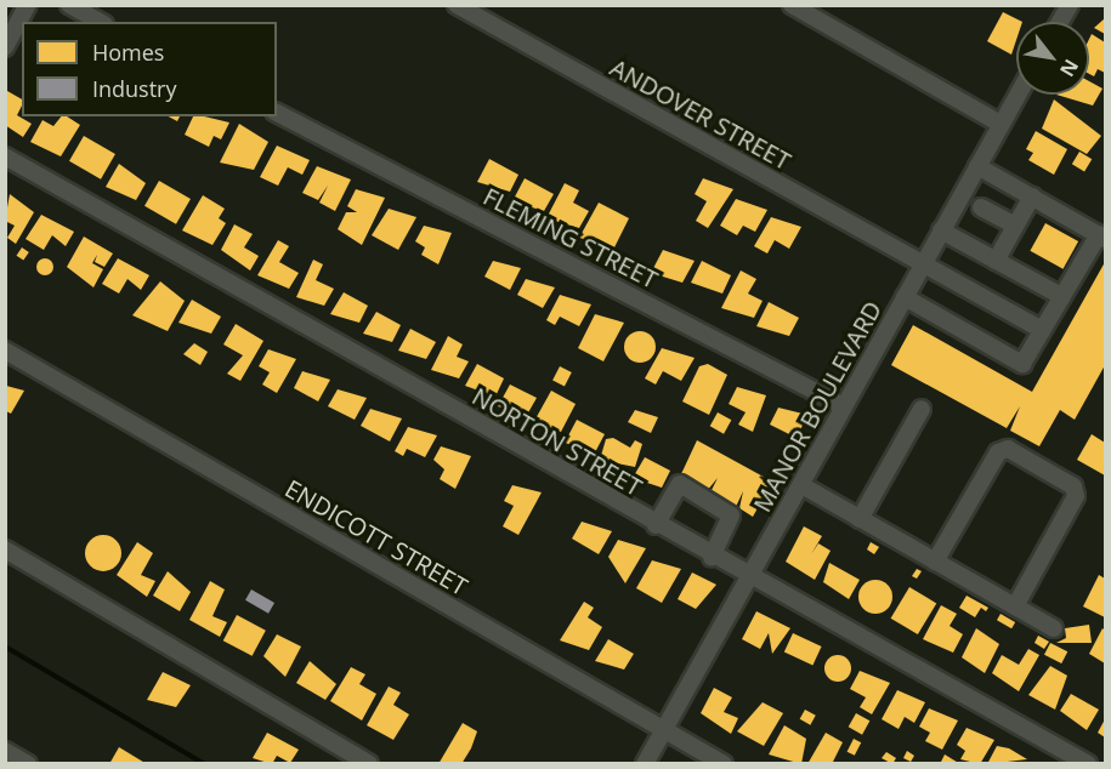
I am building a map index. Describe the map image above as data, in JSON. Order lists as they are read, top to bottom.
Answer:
{
  "streets": {
    "street": [
      "ANDOVER STREET",
      "FLEMING STREET",
      "MANOR BOULEVARD",
      "NORTON STREET",
      "ENDICOTT STREET"
    ]
  },
  "crossings": [
    ["ANDOVER STREET", "MANOR BOULEVARD"],
    ["FLEMING STREET", "MANOR BOULEVARD"],
    ["MANOR BOULEVARD", "NORTON STREET"],
    ["MANOR BOULEVARD", "ENDICOTT STREET"]
  ],
  "legend": ["Homes", "Industry"],
  "north": "bottom right"
}
